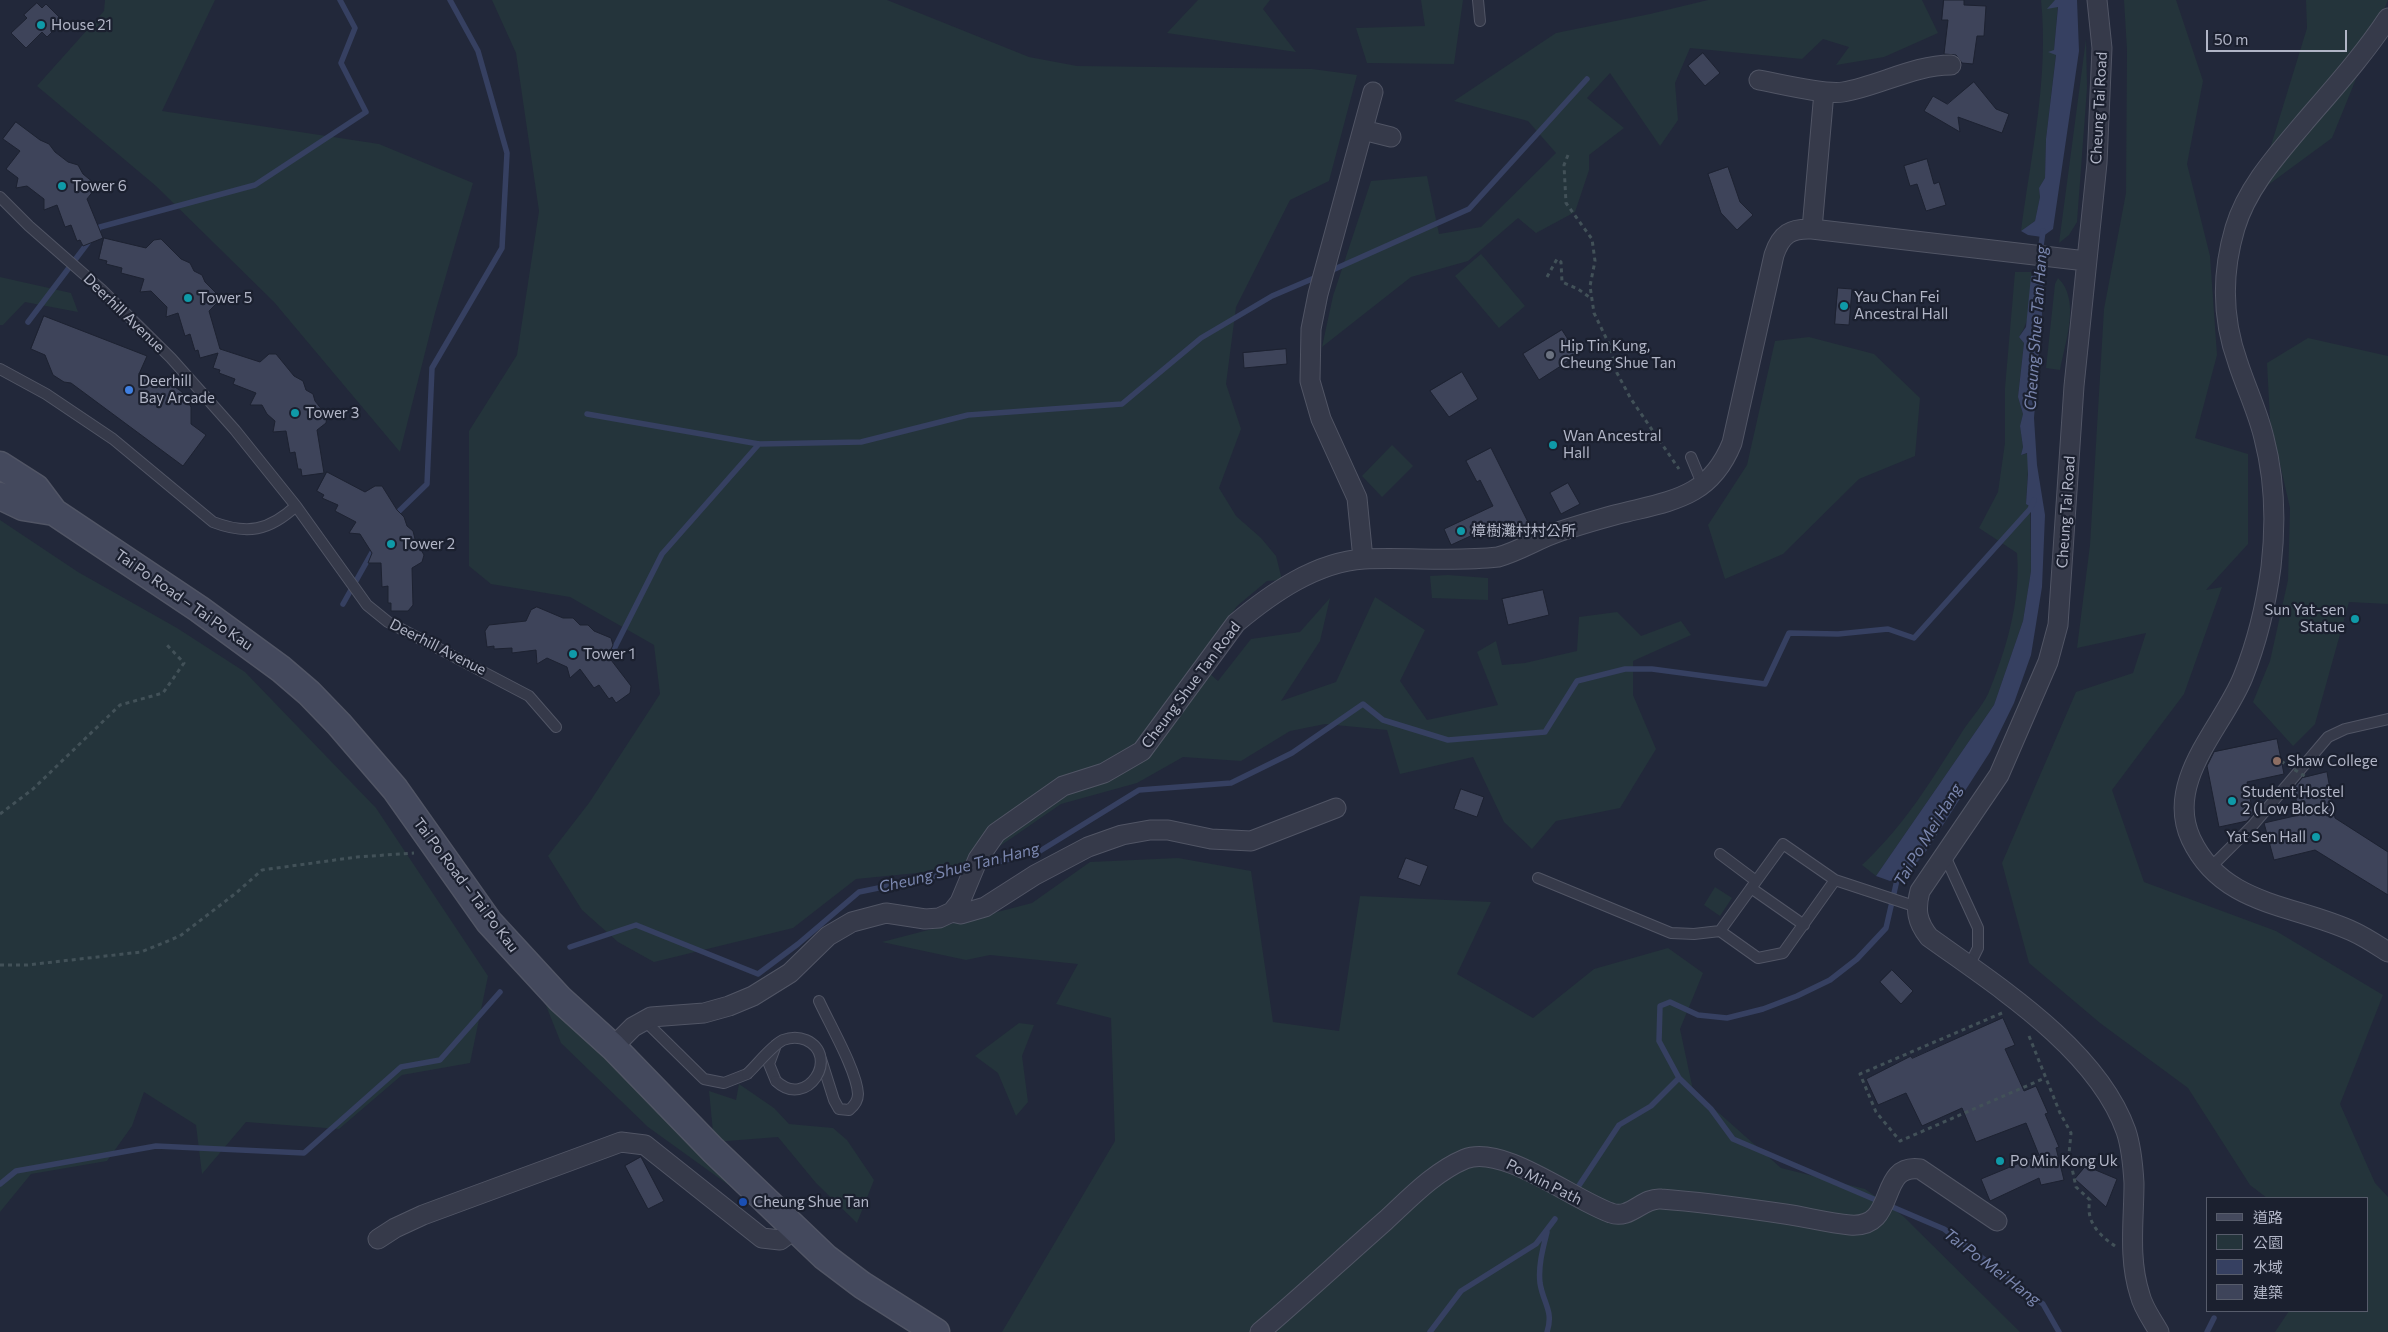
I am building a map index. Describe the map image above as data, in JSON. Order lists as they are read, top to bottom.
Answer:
{
  "streets": {
    "main road": ["Tai Po Road – Tai Po Kau"],
    "street": ["Cheung Tai Road", "Cheung Shue Tan Road", "Po Min Path"],
    "lane": ["Deerhill Avenue"]
  },
  "crossings": [
    ["Cheung Tai Road", "Cheung Shue Tan Road"]
  ],
  "water": ["Cheung Shue Tan Hang", "Tai Po Mei Hang"],
  "places": [
    "House 21",
    "Tower 6",
    "Tower 5",
    "Yau Chan Fei Ancestral Hall",
    "Hip Tin Kung, Cheung Shue Tan",
    "Deerhill Bay Arcade",
    "Tower 3",
    "Wan Ancestral Hall",
    "樟樹灘村村公所",
    "Tower 2",
    "Sun Yat-sen Statue",
    "Tower 1",
    "Shaw College",
    "Student Hostel 2 (Low Block)",
    "Yat Sen Hall",
    "Po Min Kong Uk",
    "Cheung Shue Tan"
  ],
  "legend": [
    "道路",
    "公園",
    "水域",
    "建築"
  ],
  "scale_bar": "50 m"
}
